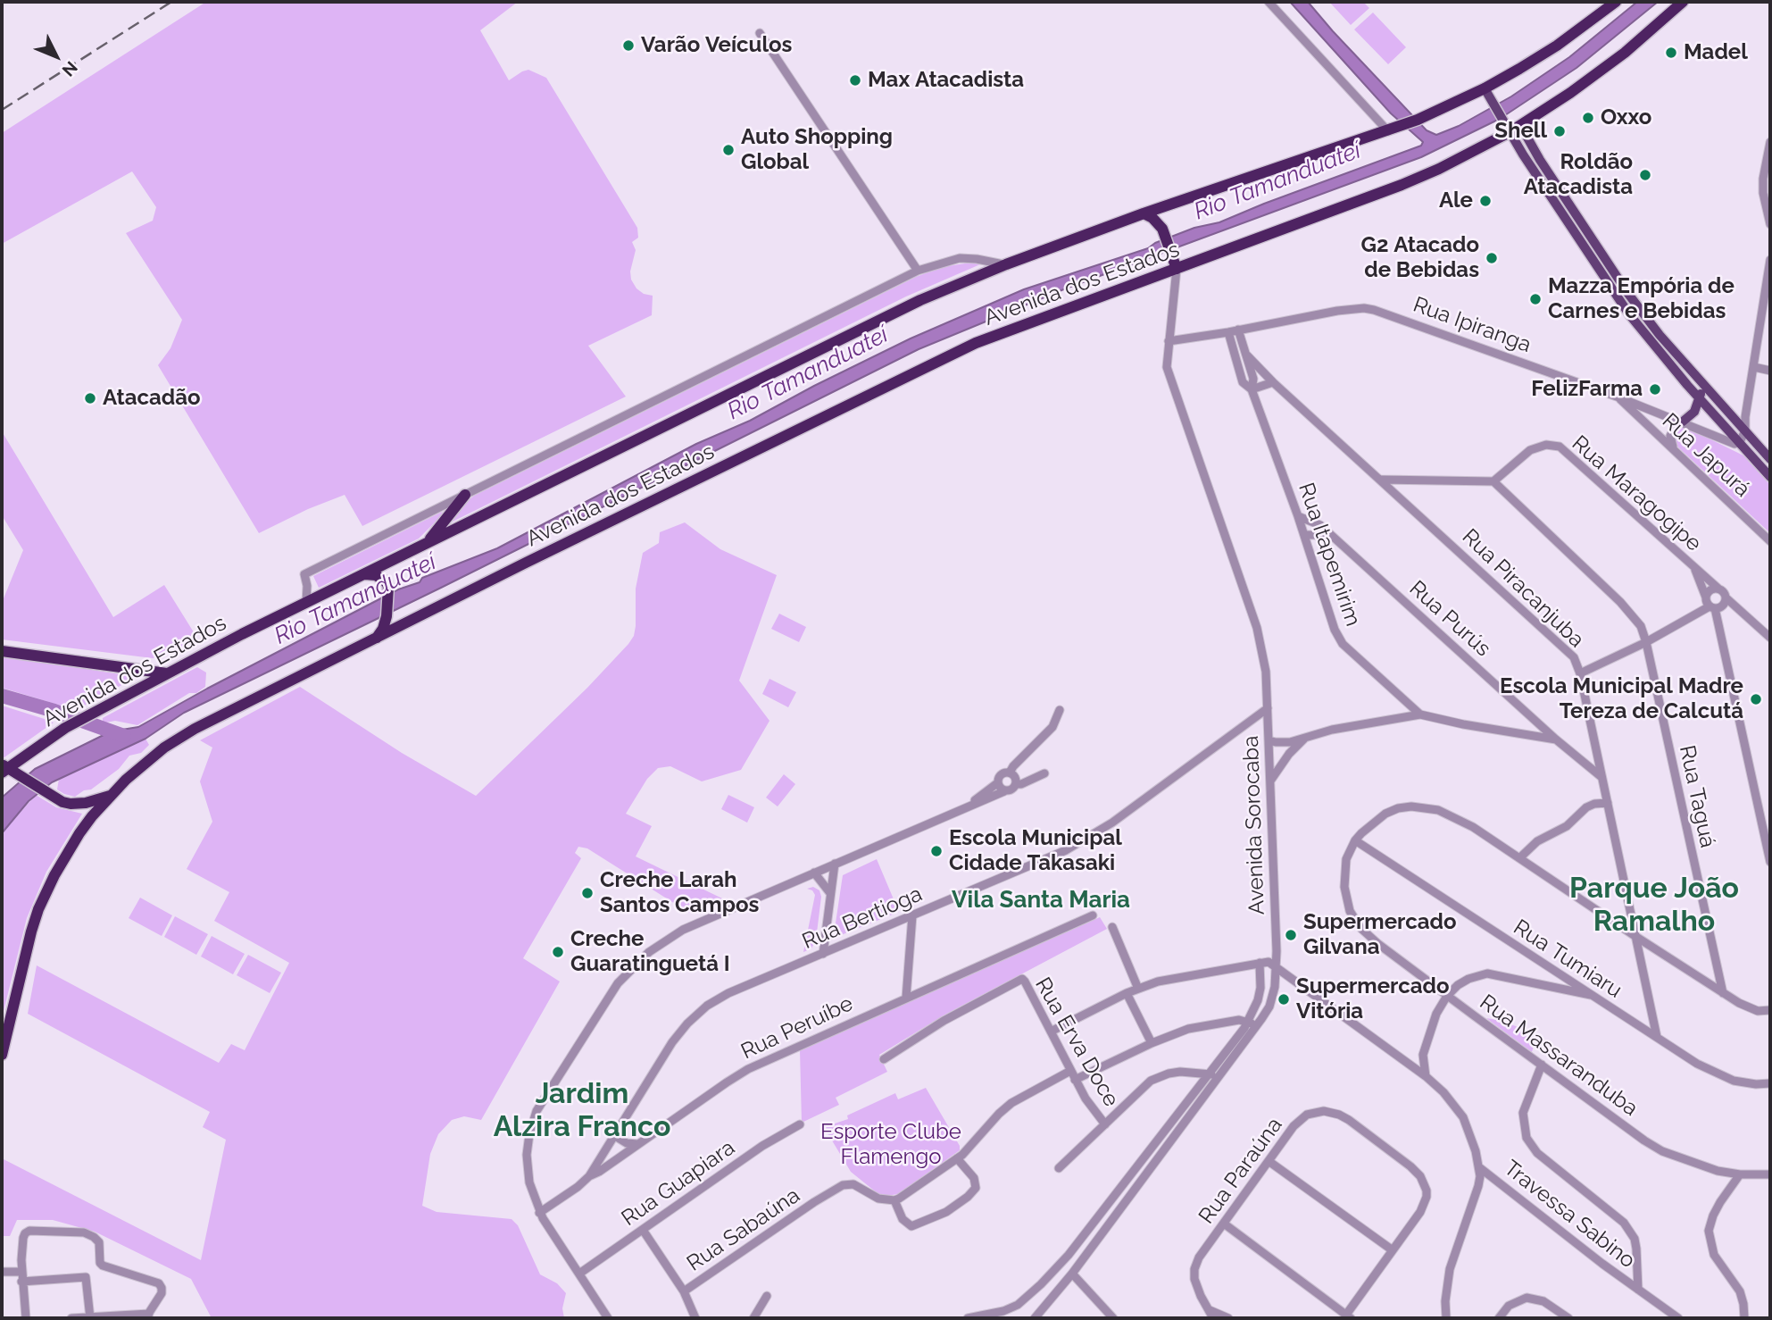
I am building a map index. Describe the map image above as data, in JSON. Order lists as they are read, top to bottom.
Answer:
{
  "streets": {
    "highway": ["Avenida dos Estados"],
    "street": [
      "Rua Ipiranga",
      "Rua Japurá",
      "Rua Maragogipe",
      "Rua Itapemirim",
      "Rua Piracanjuba",
      "Rua Purús",
      "Rua Taguá",
      "Avenida Sorocaba",
      "Rua Bertioga",
      "Rua Tumiaru",
      "Rua Peruíbe",
      "Rua Erva Doce",
      "Rua Massaranduba",
      "Rua Paraúna",
      "Rua Guapiara",
      "Travessa Sabino",
      "Rua Sabaúna"
    ]
  },
  "crossings": [
    ["Avenida dos Estados", "Avenida Sorocaba"],
    ["Rua Ipiranga", "Rua Japurá"],
    ["Rua Ipiranga", "Rua Itapemirim"],
    ["Rua Ipiranga", "Avenida Sorocaba"],
    ["Rua Maragogipe", "Rua Taguá"],
    ["Rua Itapemirim", "Rua Piracanjuba"],
    ["Rua Itapemirim", "Rua Purús"],
    ["Rua Piracanjuba", "Rua Purús"],
    ["Rua Piracanjuba", "Rua Tumiaru"],
    ["Rua Piracanjuba", "Rua Massaranduba"],
    ["Rua Taguá", "Rua Massaranduba"],
    ["Avenida Sorocaba", "Rua Bertioga"],
    ["Rua Bertioga", "Rua Peruíbe"],
    ["Rua Tumiaru", "Rua Massaranduba"]
  ],
  "districts": ["Parque João Ramalho", "Vila Santa Maria", "Jardim Alzira Franco"],
  "water": ["Rio Tamanduateí"],
  "parks": ["Esporte Clube Flamengo"],
  "places": [
    "Varão Veículos",
    "Madel",
    "Max Atacadista",
    "Oxxo",
    "Shell",
    "Auto Shopping Global",
    "Roldão Atacadista",
    "Ale",
    "G2 Atacado de Bebidas",
    "Mazza Empória de Carnes e Bebidas",
    "FelizFarma",
    "Atacadão",
    "Escola Municipal Madre Tereza de Calcutá",
    "Escola Municipal Cidade Takasaki",
    "Creche Larah Santos Campos",
    "Supermercado Gilvana",
    "Creche Guaratinguetá I",
    "Supermercado Vitória"
  ],
  "north": "bottom right"
}
